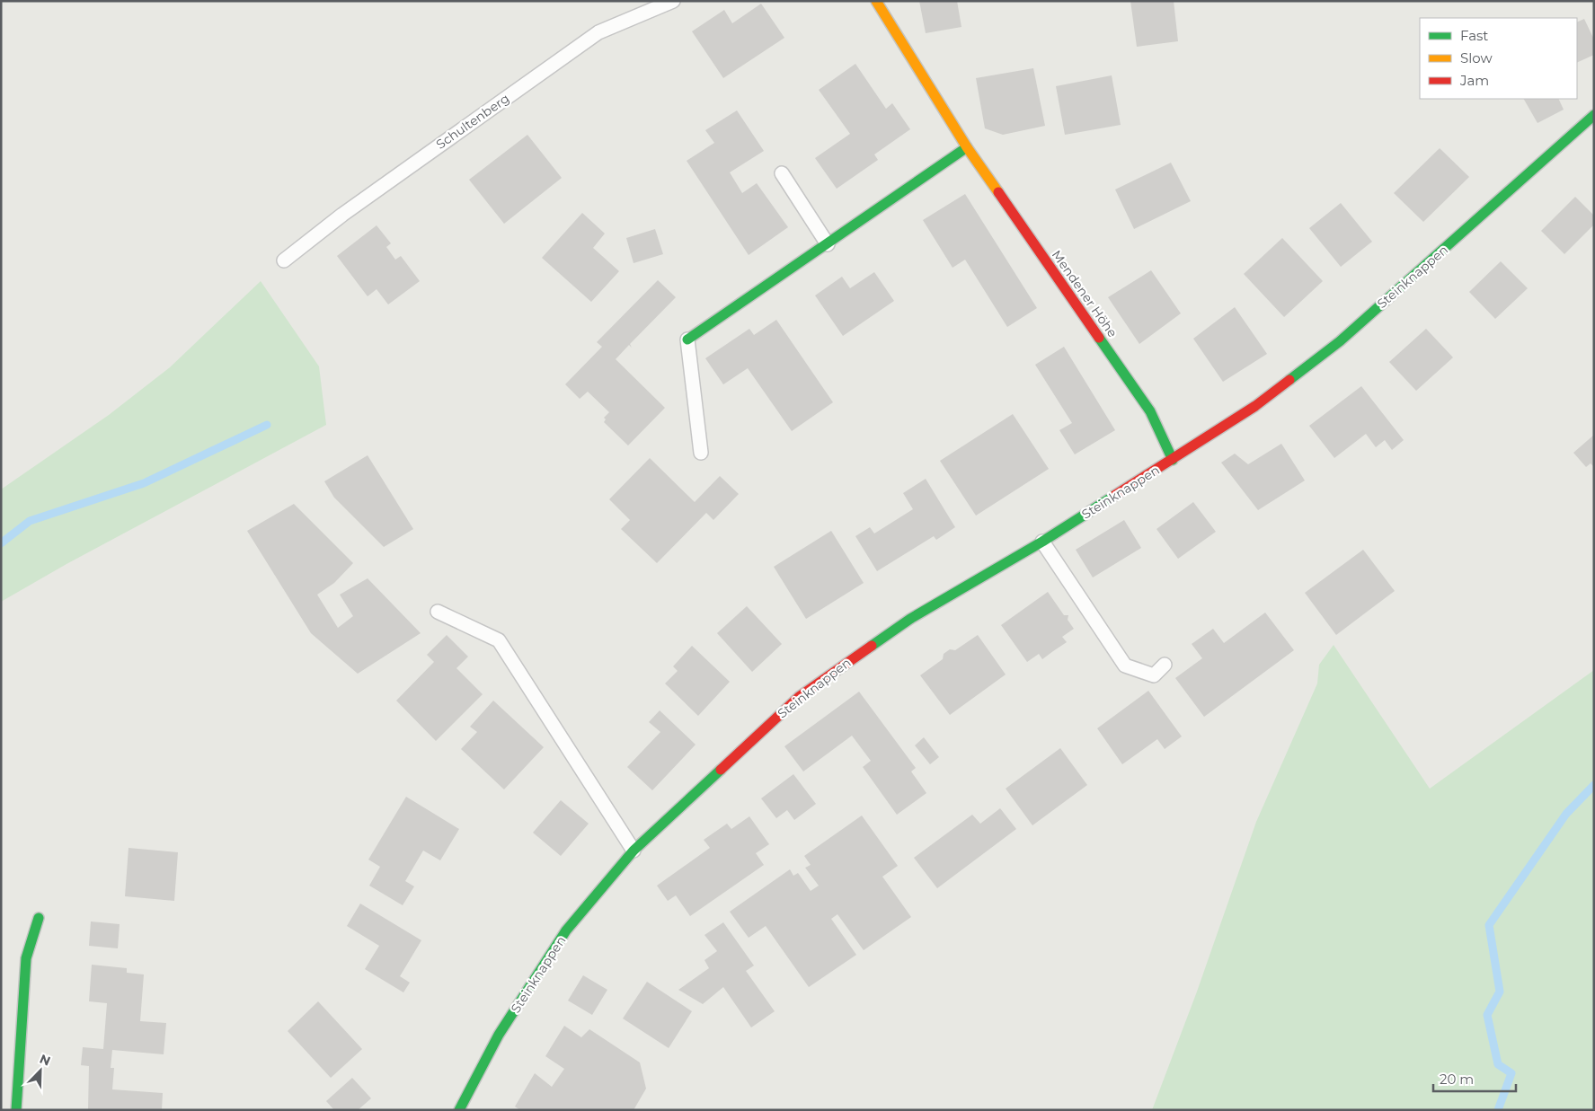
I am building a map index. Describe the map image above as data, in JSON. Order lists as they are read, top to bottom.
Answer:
{
  "streets": {
    "street": ["Steinknappen", "Mendener Höhe"],
    "lane": ["Schultenberg"]
  },
  "crossings": [
    ["Steinknappen", "Mendener Höhe"]
  ],
  "legend": ["Fast", "Slow", "Jam"],
  "scale_bar": "20 m",
  "north": "top right"
}
